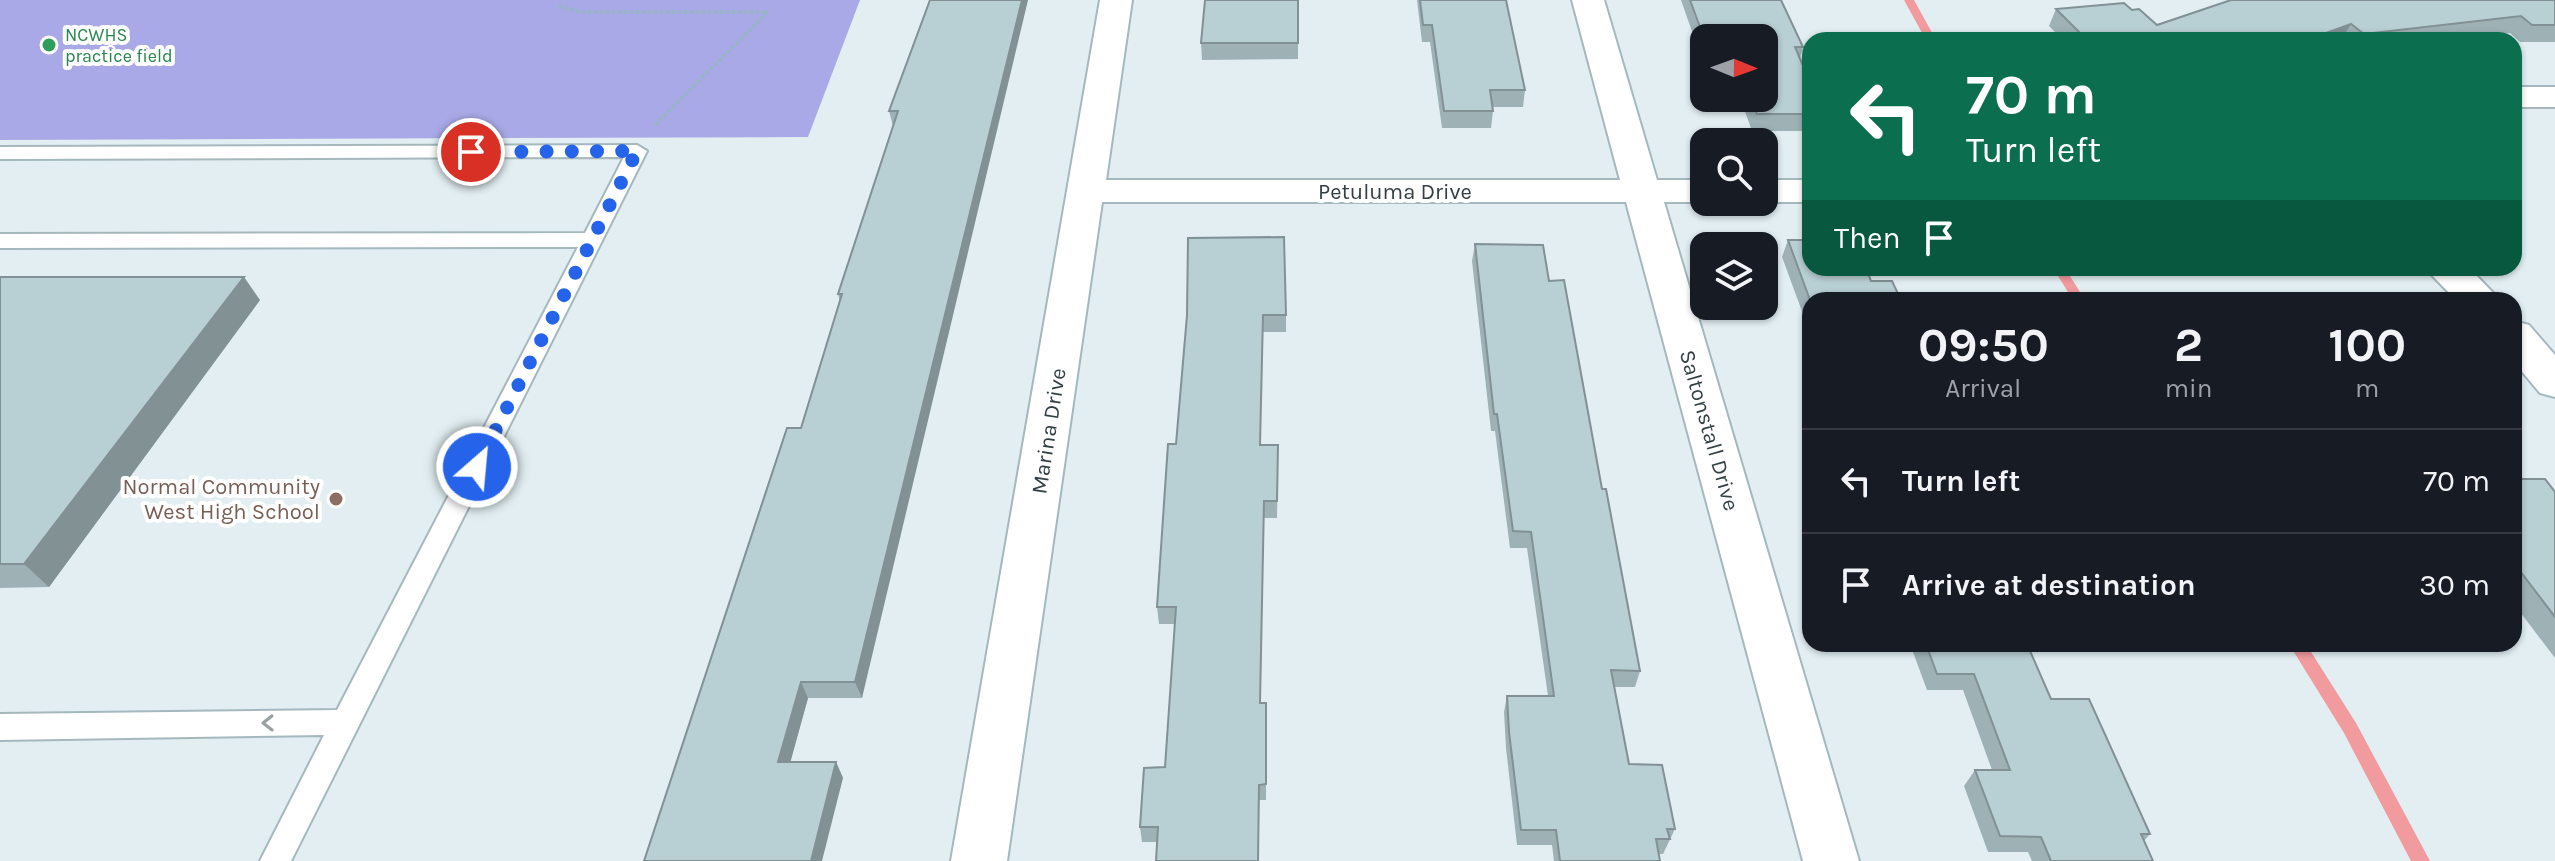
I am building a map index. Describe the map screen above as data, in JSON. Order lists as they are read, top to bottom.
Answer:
{
  "streets": {
    "street": ["Petuluma Drive", "Saltonstall Drive", "Marina Drive"]
  },
  "crossings": [
    ["Petuluma Drive", "Saltonstall Drive"],
    ["Petuluma Drive", "Marina Drive"]
  ],
  "places": ["NCWHS practice field", "Normal Community West High School"],
  "north": "right",
  "page": {
    "turn": ["70 m", "Turn left"],
    "then": "Then",
    "eta": [
      "09:50",
      "Arrival",
      "2",
      "min",
      "100",
      "m"
    ],
    "list": [
      {
        "name": "Turn left",
        "value": "70 m"
      },
      {
        "name": "Arrive at destination",
        "value": "30 m"
      }
    ]
  }
}
